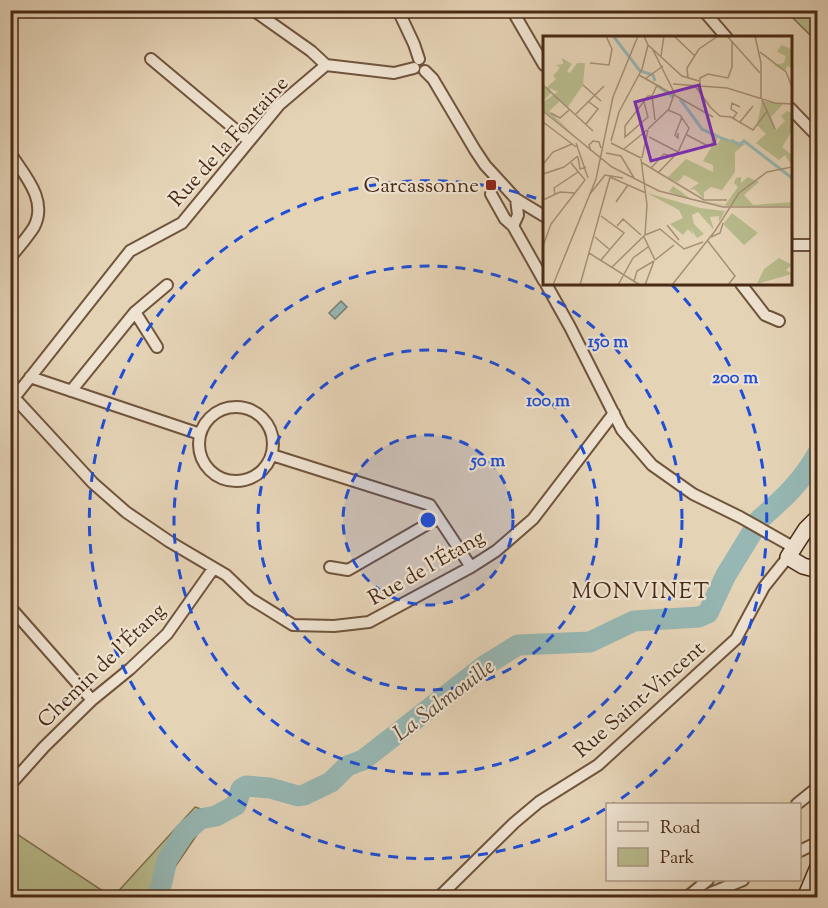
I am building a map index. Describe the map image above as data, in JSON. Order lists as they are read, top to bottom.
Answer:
{
  "streets": {
    "street": [
      "Rue de la Fontaine",
      "Rue de l'Étang",
      "Chemin de l'Étang",
      "Rue Saint-Vincent"
    ]
  },
  "crossings": [
    ["Rue de la Fontaine", "Rue de l'Étang"],
    ["Rue de l'Étang", "Chemin de l'Étang"]
  ],
  "districts": ["MONVINET"],
  "water": ["La Salmouille"],
  "places": {
    "transit": ["Carcassonne"]
  },
  "legend": ["Road", "Park"],
  "rings": [
    "150 m",
    "200 m",
    "100 m",
    "50 m"
  ]
}
